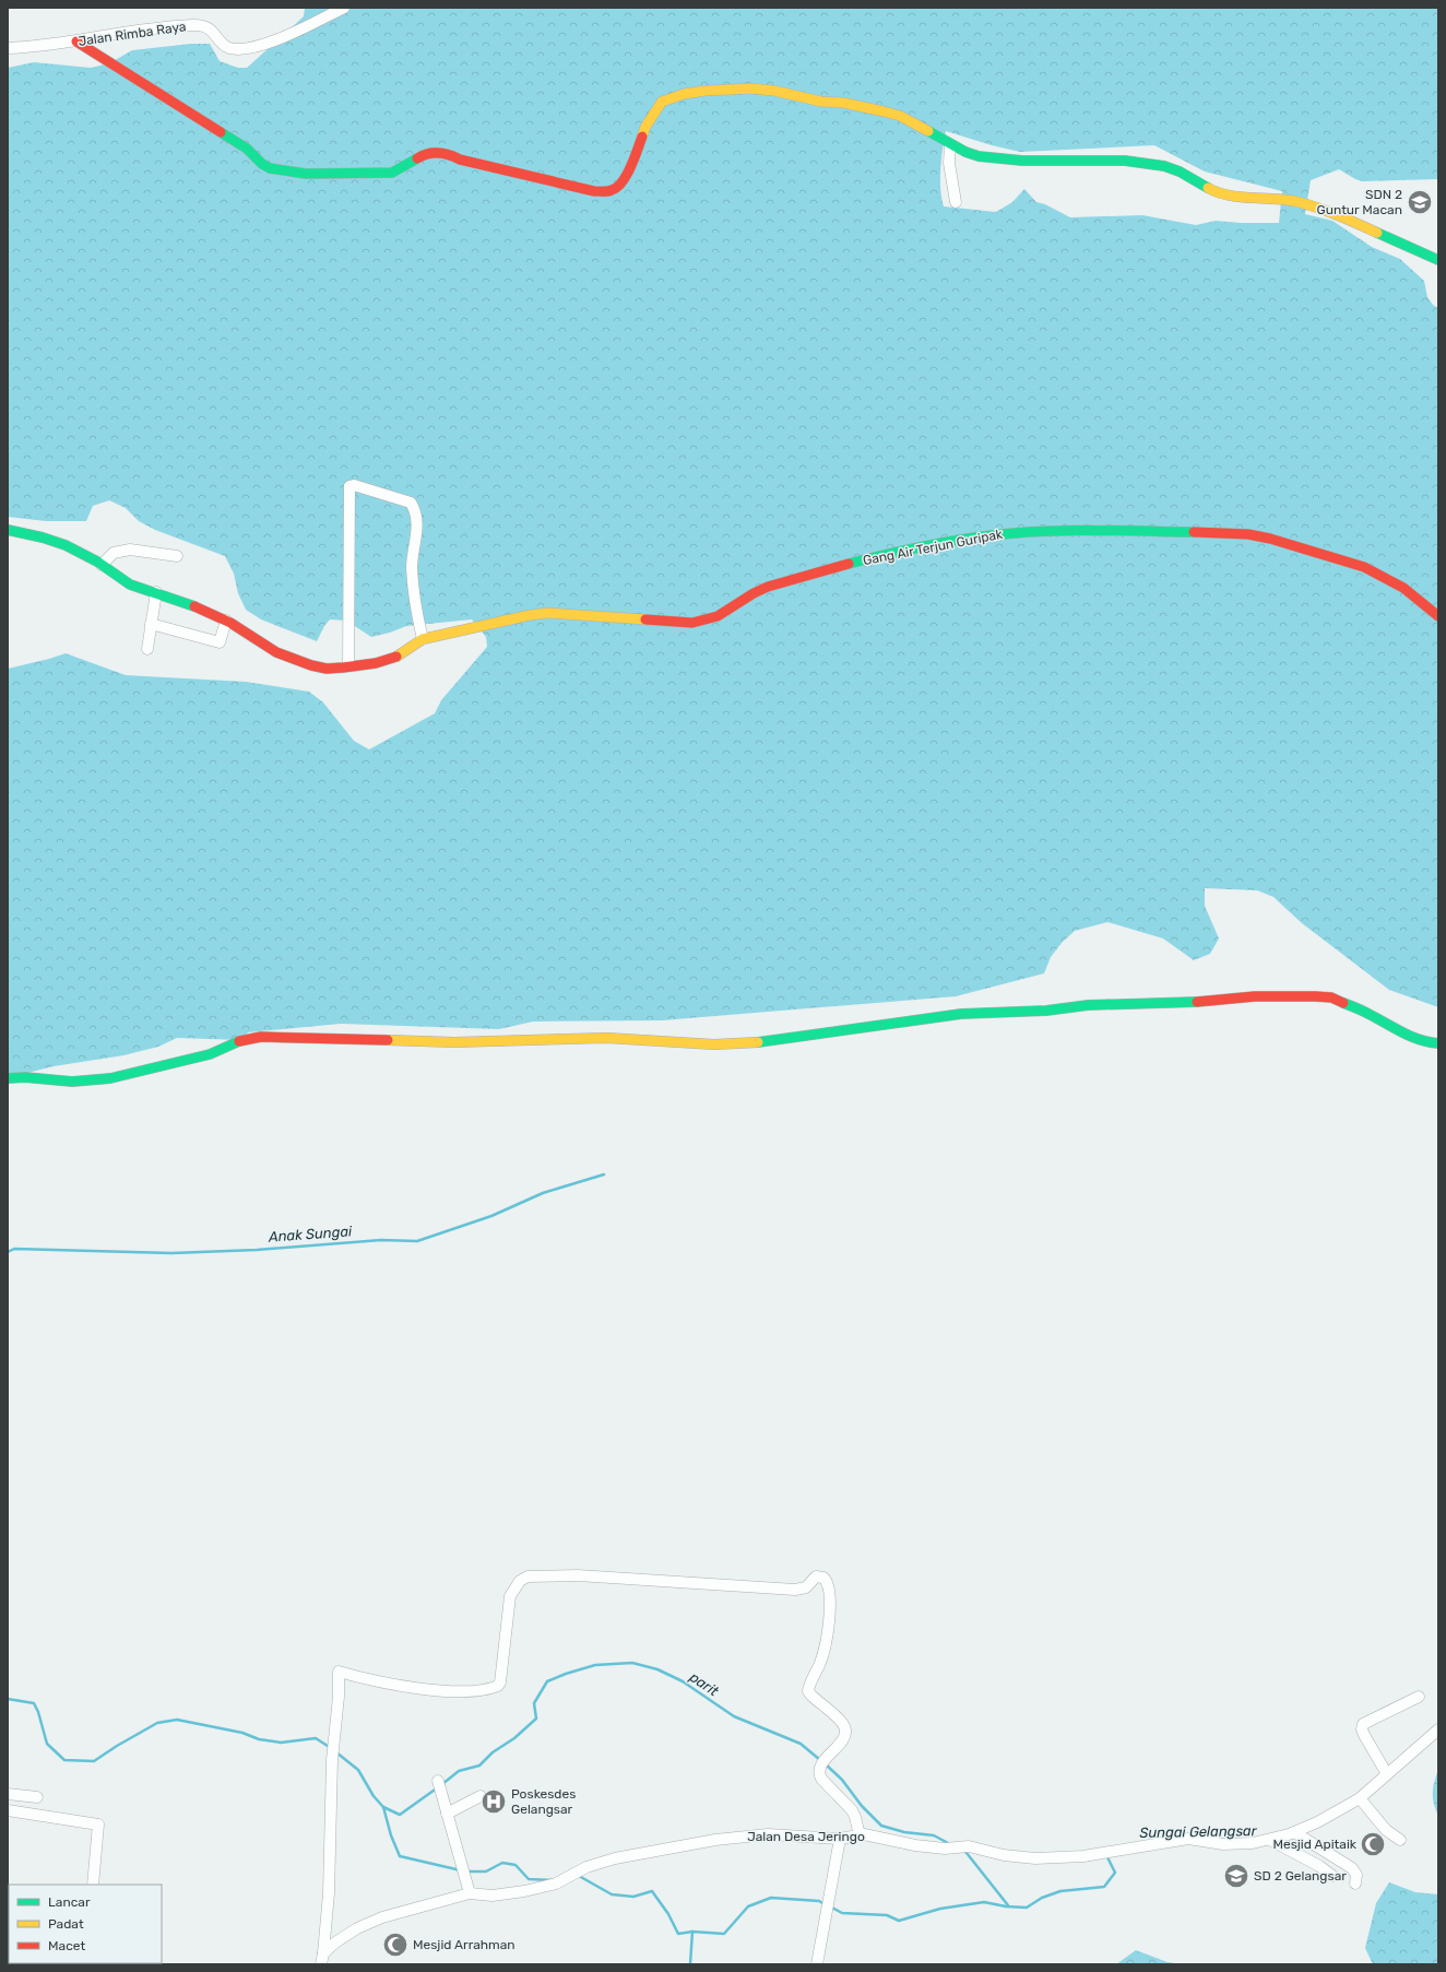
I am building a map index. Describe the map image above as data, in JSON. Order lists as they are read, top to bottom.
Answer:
{
  "streets": {
    "street": ["Jalan Rimba Raya", "Gang Air Terjun Guripak", "Jalan Desa Jeringo"]
  },
  "water": ["Anak Sungai", "parit", "Sungai Gelangsar"],
  "places": {
    "school or university": ["SDN 2 Guntur Macan", "SD 2 Gelangsar"],
    "hospital": ["Poskesdes Gelangsar"],
    "mosque": ["Mesjid Apitaik", "Mesjid Arrahman"]
  },
  "legend": ["Lancar", "Padat", "Macet"]
}
